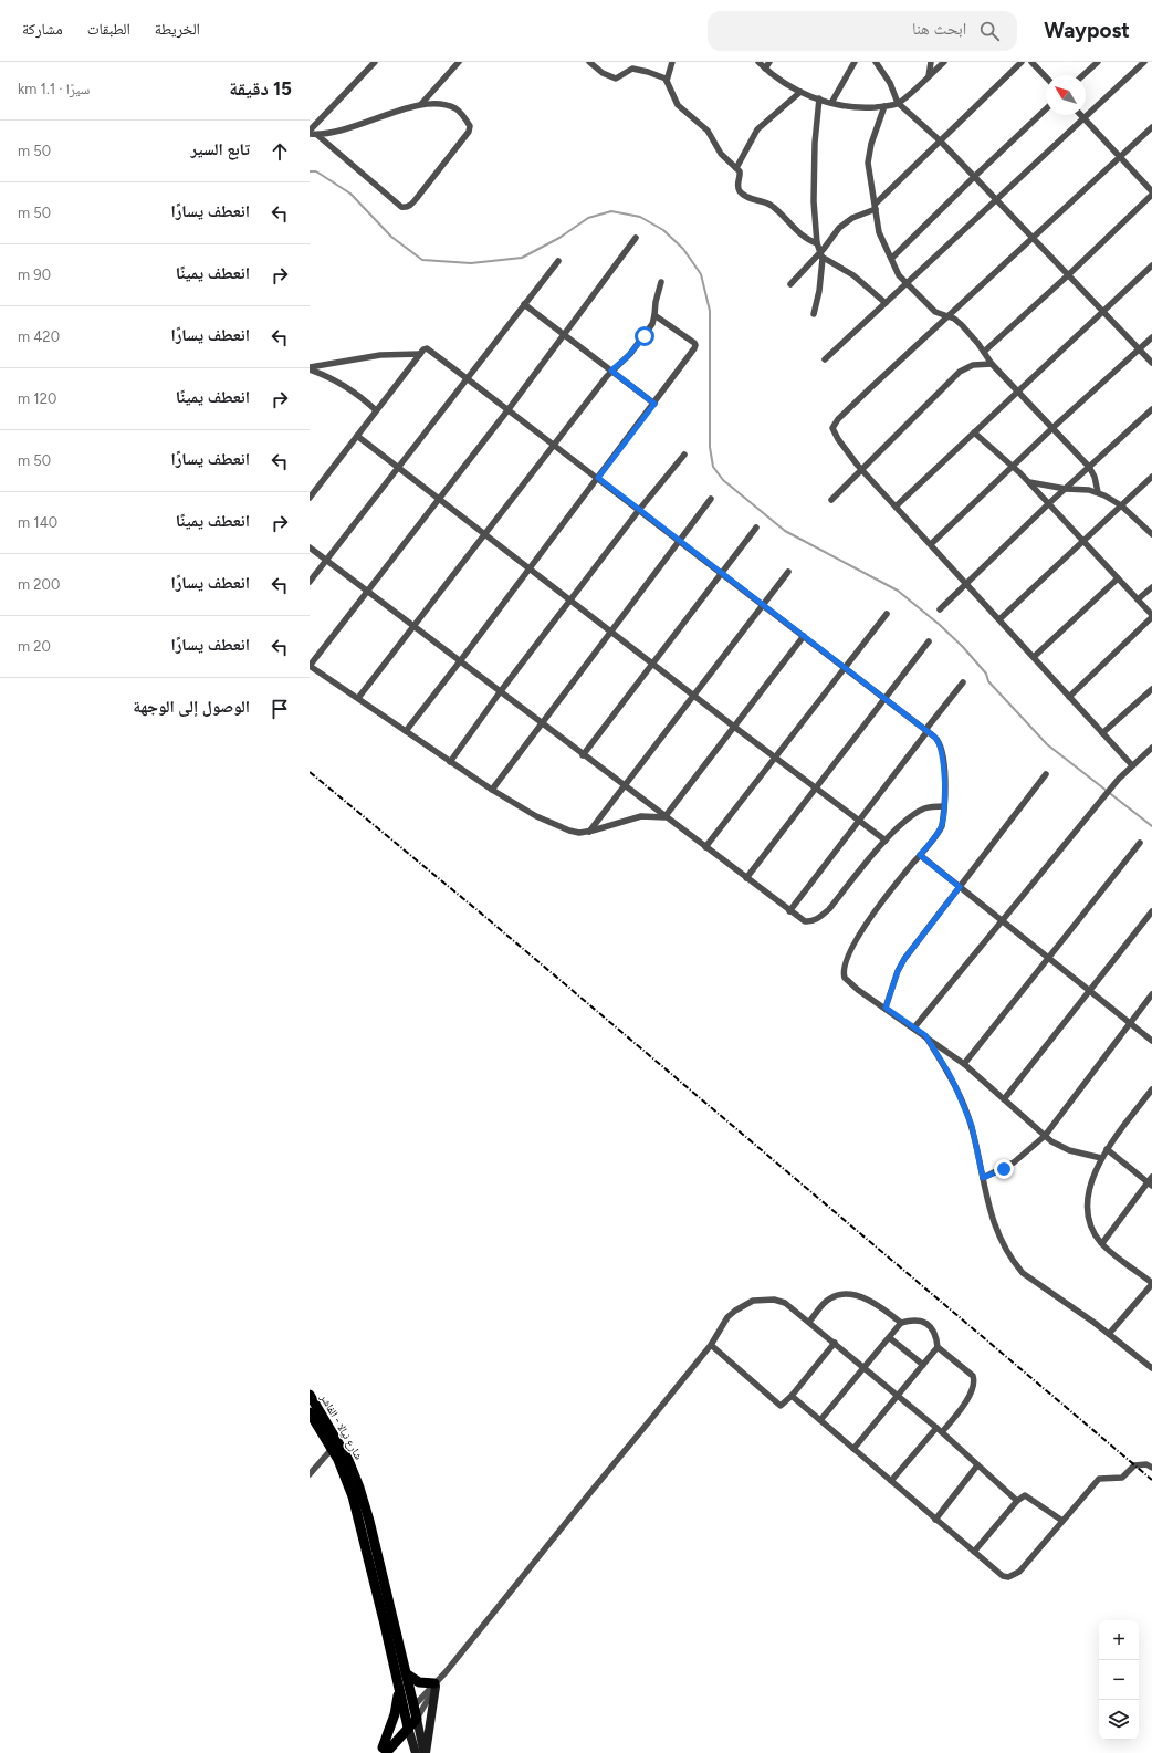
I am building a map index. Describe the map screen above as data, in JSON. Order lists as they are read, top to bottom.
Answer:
{
  "streets": {
    "highway": ["شارع نيالا - الفاشر"]
  },
  "north": "top left",
  "page": {
    "header": "Waypost",
    "search": "ابحث هنا",
    "nav": ["الخريطة", "الطبقات", "مشاركة"],
    "heading": ["15 دقيقة", "سيرًا · 1.1 km"],
    "list": [
      ["تابع السير", "50 m"],
      ["انعطف يسارًا", "50 m"],
      ["انعطف يمينًا", "90 m"],
      ["انعطف يسارًا", "420 m"],
      ["انعطف يمينًا", "120 m"],
      ["انعطف يسارًا", "50 m"],
      ["انعطف يمينًا", "140 m"],
      ["انعطف يسارًا", "200 m"],
      ["انعطف يسارًا", "20 m"],
      "الوصول إلى الوجهة"
    ],
    "map_buttons": ["+", "−"]
  }
}
